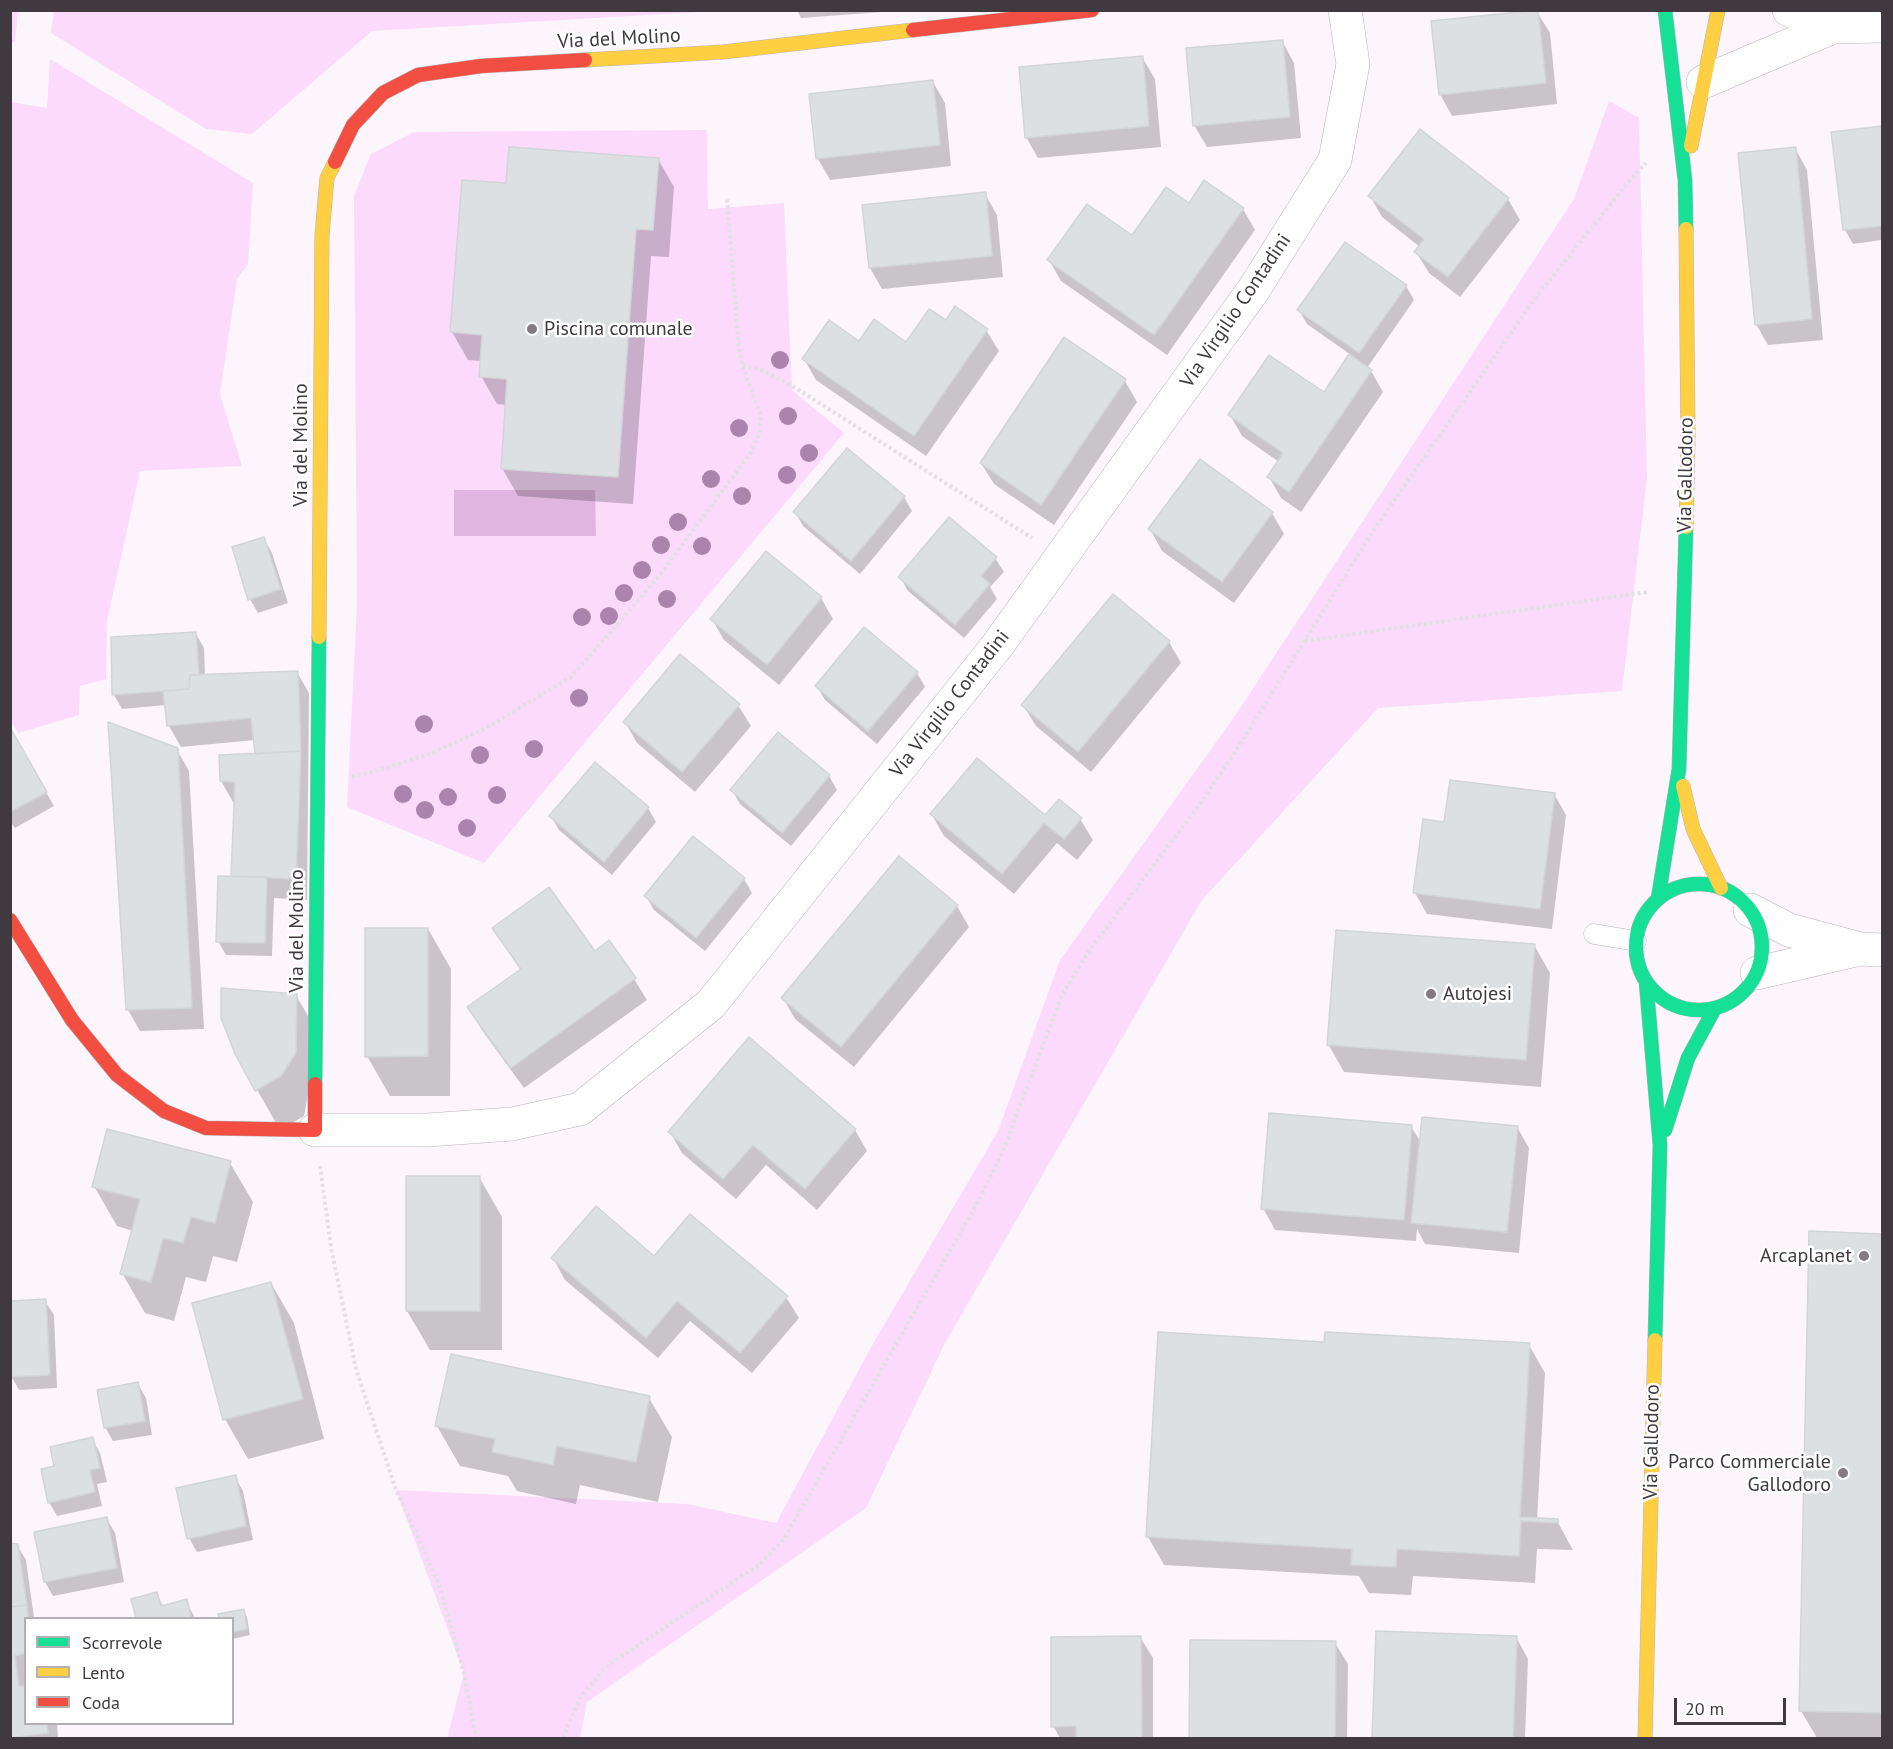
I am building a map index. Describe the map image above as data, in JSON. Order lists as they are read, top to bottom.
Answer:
{
  "streets": {
    "main road": ["Via del Molino", "Via Gallodoro"],
    "street": ["Via Virgilio Contadini"]
  },
  "crossings": [
    ["Via del Molino", "Via Virgilio Contadini"]
  ],
  "places": [
    "Piscina comunale",
    "Autojesi",
    "Arcaplanet",
    "Parco Commerciale Gallodoro"
  ],
  "legend": ["Scorrevole", "Lento", "Coda"],
  "scale_bar": "20 m"
}
